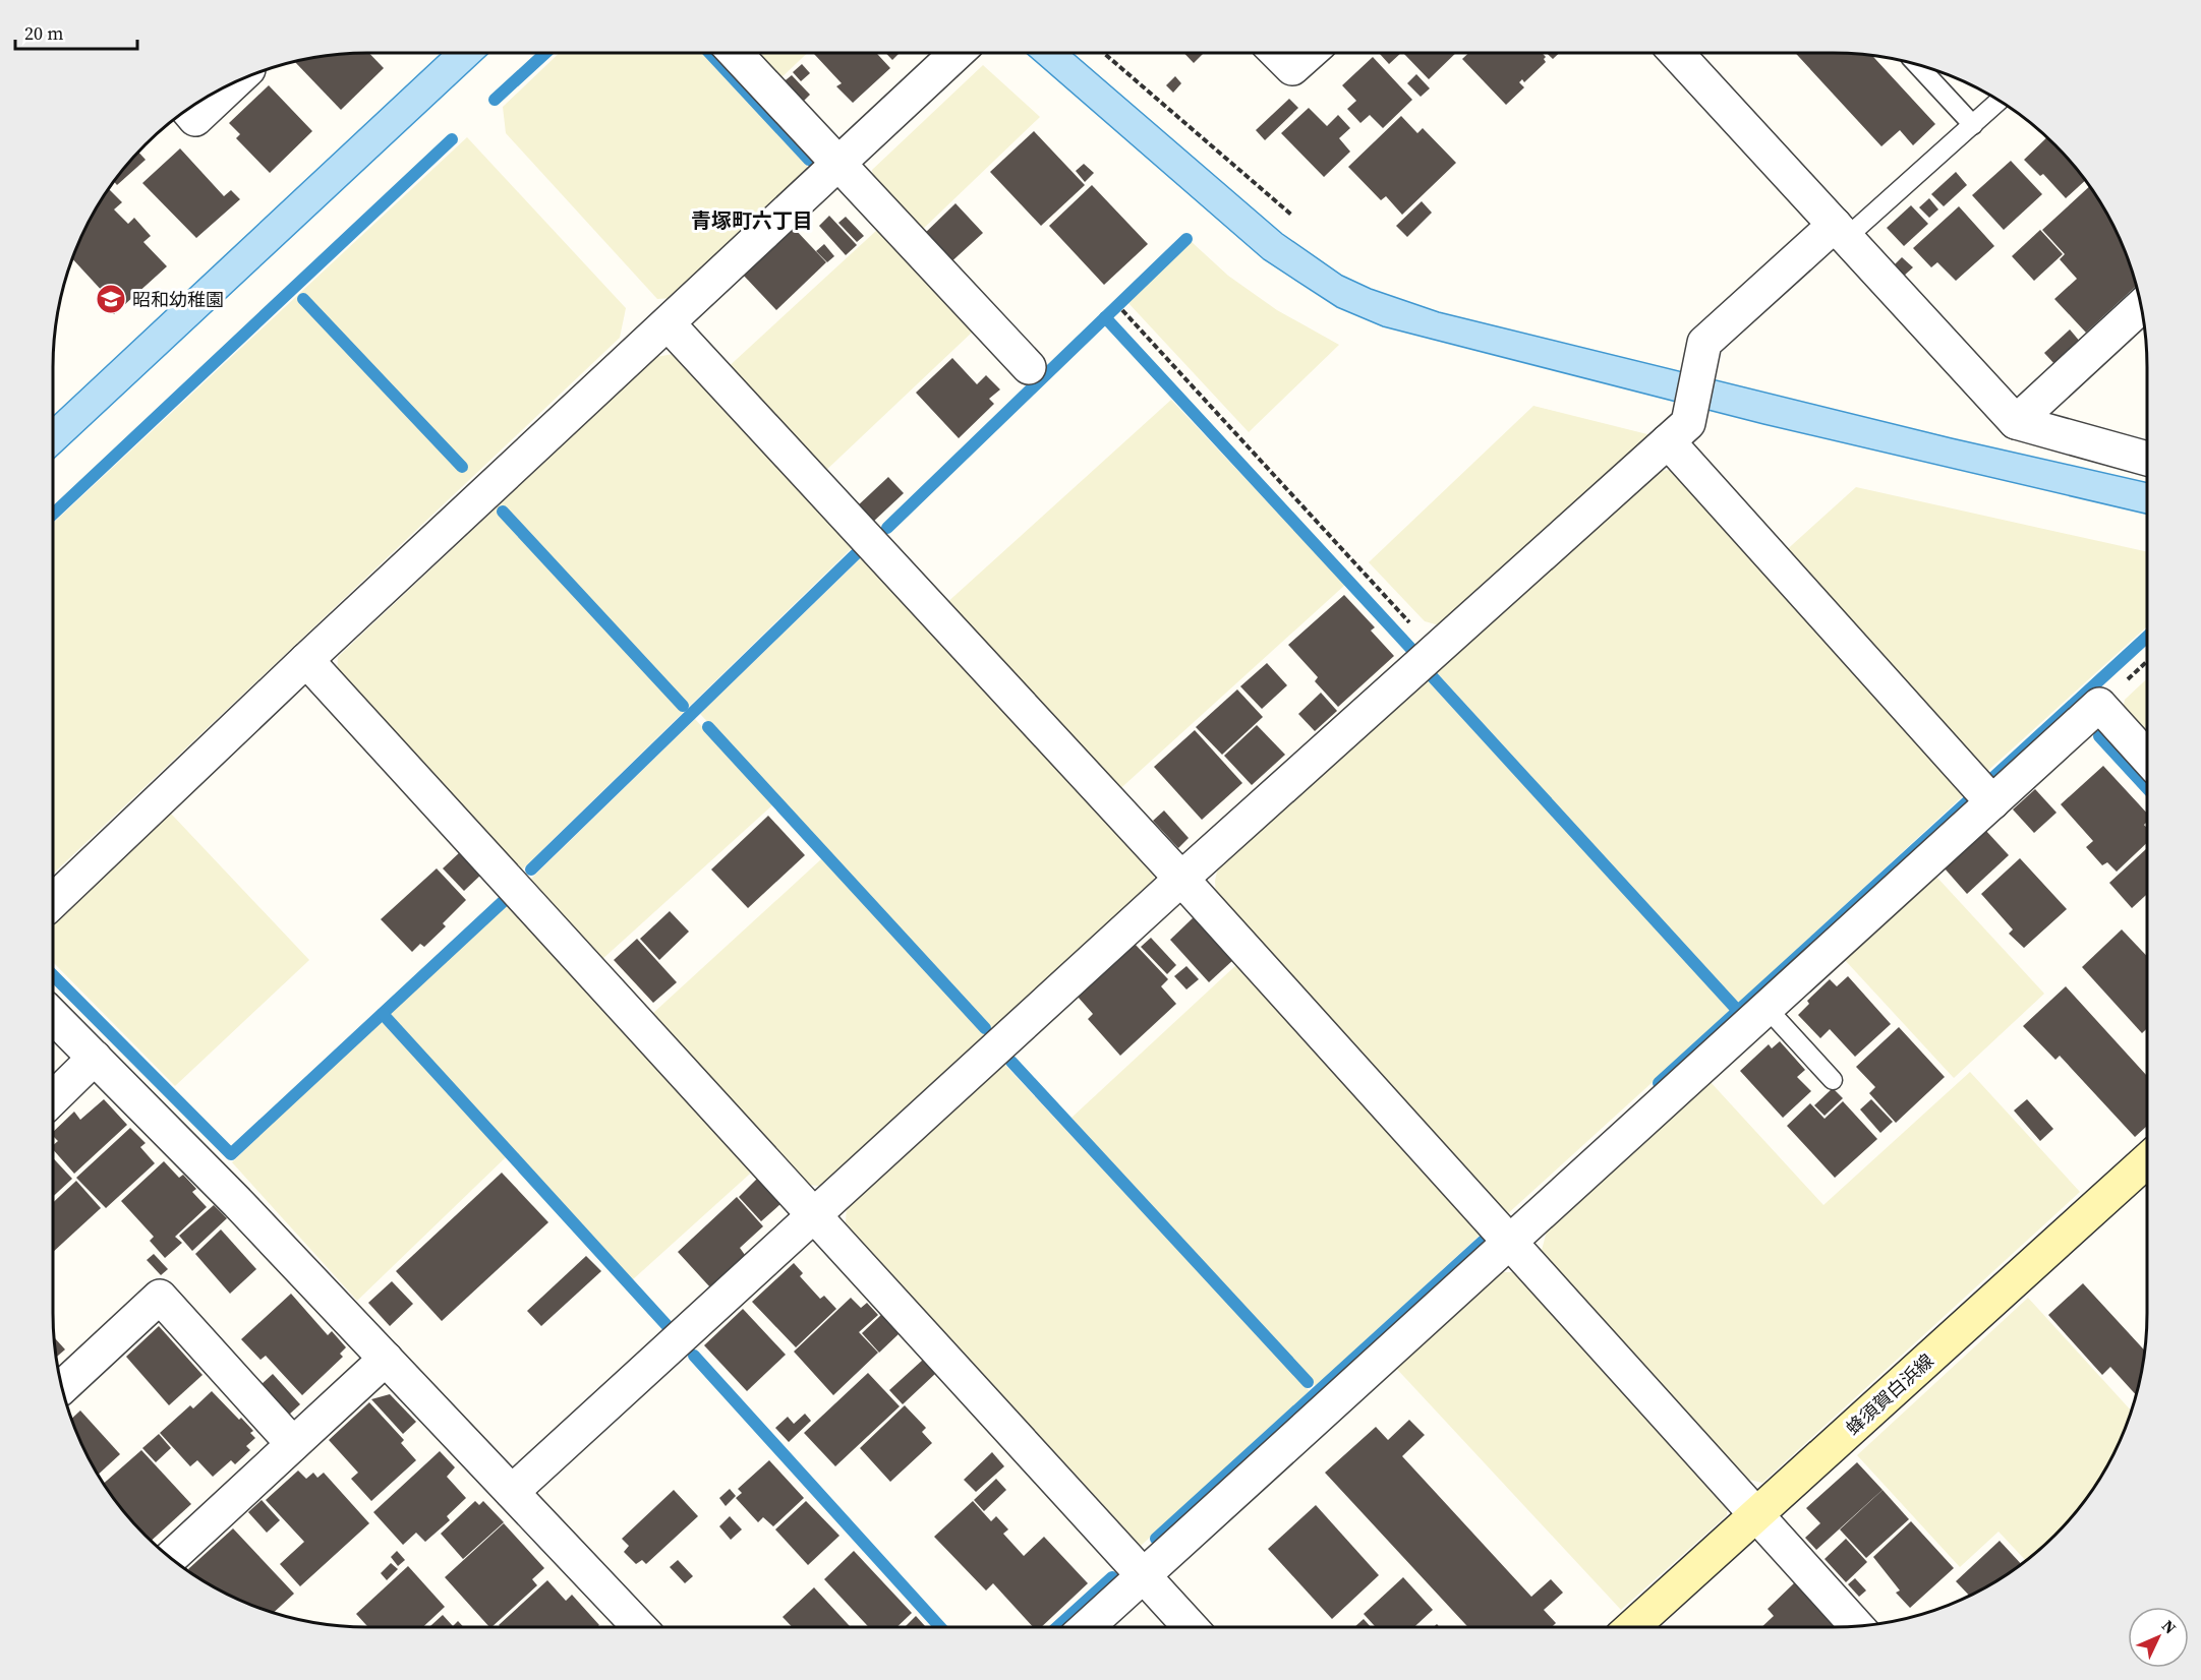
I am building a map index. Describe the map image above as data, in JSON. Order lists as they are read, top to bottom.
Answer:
{
  "streets": {
    "main road": ["蜂須賀白浜線"]
  },
  "districts": ["青塚町六丁目"],
  "places": {
    "school or university": ["昭和幼稚園"]
  },
  "scale_bar": "20 m",
  "north": "top right"
}
